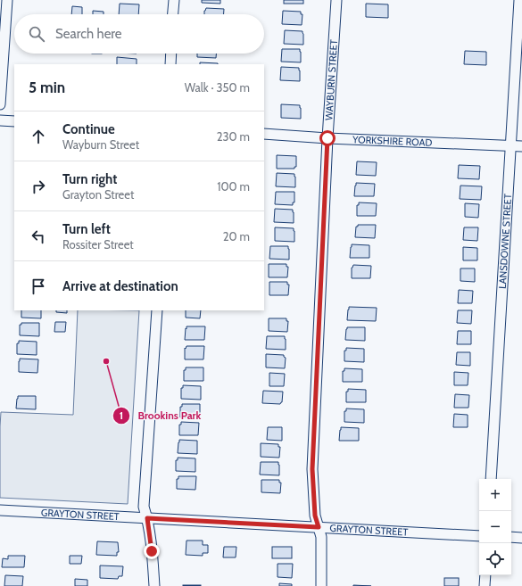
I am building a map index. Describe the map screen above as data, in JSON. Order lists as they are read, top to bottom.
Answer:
{
  "streets": {
    "street": [
      "WAYBURN STREET",
      "YORKSHIRE ROAD",
      "LANSDOWNE STREET",
      "GRAYTON STREET"
    ]
  },
  "crossings": [
    ["WAYBURN STREET", "YORKSHIRE ROAD"],
    ["WAYBURN STREET", "GRAYTON STREET"],
    ["YORKSHIRE ROAD", "LANSDOWNE STREET"]
  ],
  "places": ["Brookins Park"],
  "page": {
    "search": "Search here",
    "heading": ["5 min", "Walk · 350 m"],
    "list": [
      ["Continue", "Wayburn Street", "230 m"],
      ["Turn right", "Grayton Street", "100 m"],
      ["Turn left", "Rossiter Street", "20 m"],
      "Arrive at destination"
    ],
    "map_buttons": ["+", "−"]
  }
}
